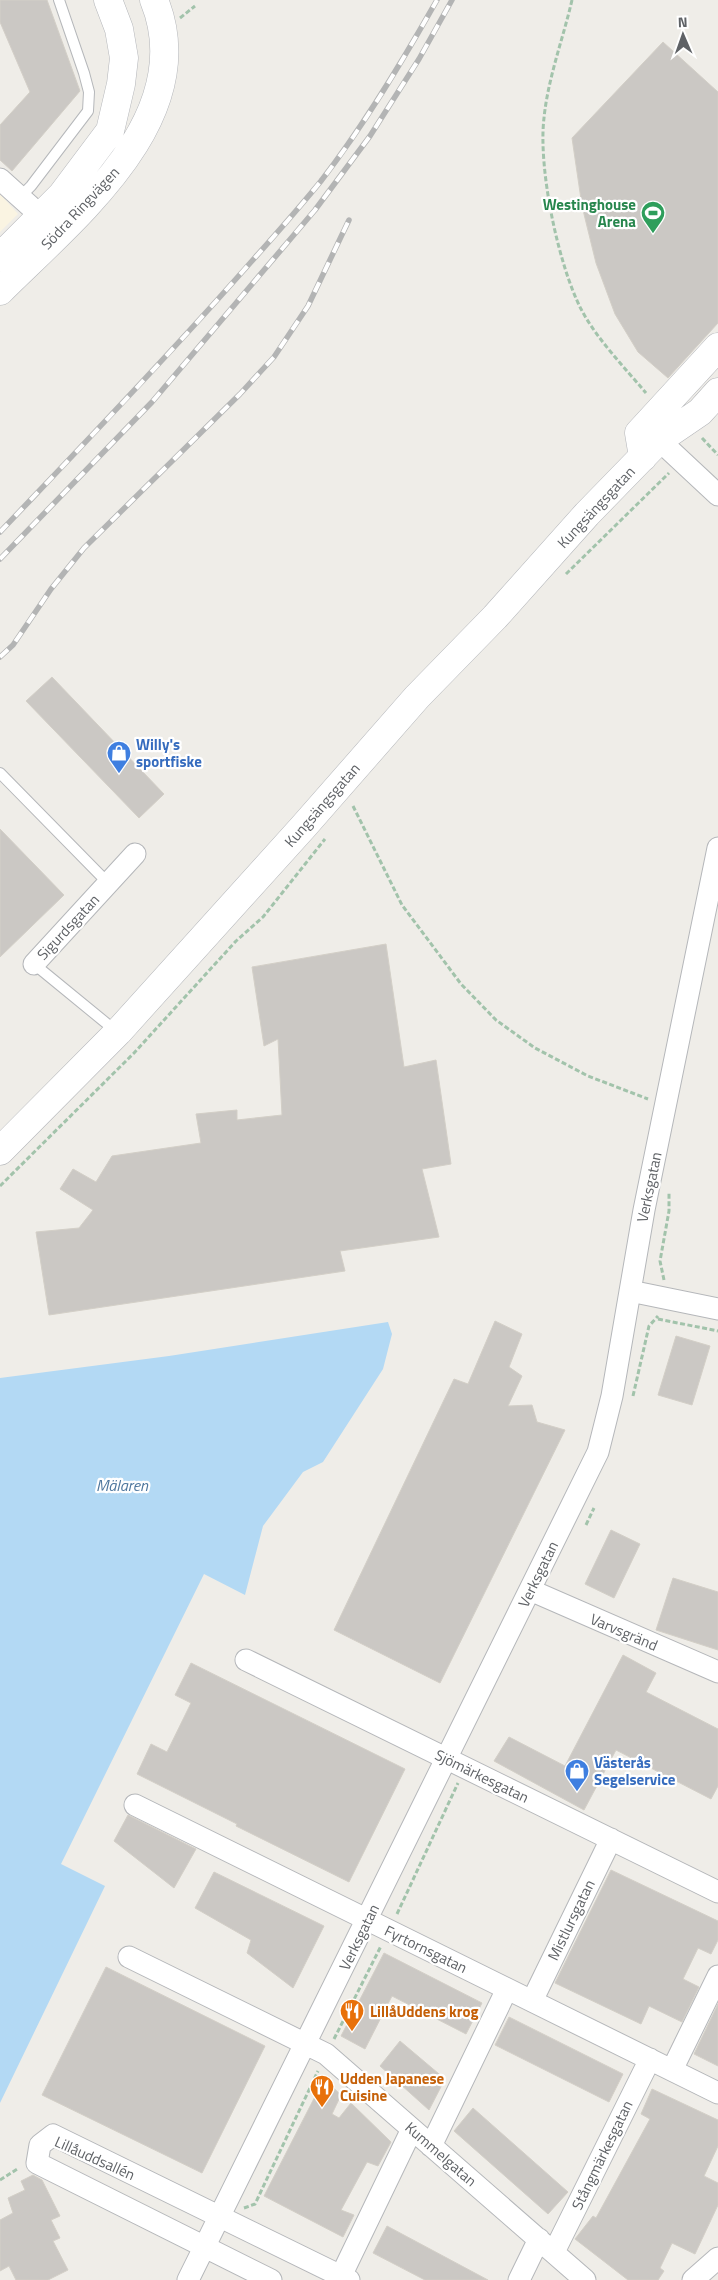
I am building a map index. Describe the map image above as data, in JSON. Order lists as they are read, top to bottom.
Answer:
{
  "streets": {
    "main road": ["Södra Ringvägen", "Kungsängsgatan"],
    "street": [
      "Sigurdsgatan",
      "Verksgatan",
      "Varvsgränd",
      "Sjömärkesgatan",
      "Mistlursgatan",
      "Fyrtornsgatan",
      "Kummelgatan",
      "Stångmärkesgatan",
      "Lillåuddsallén"
    ]
  },
  "crossings": [
    ["Kungsängsgatan", "Sigurdsgatan"],
    ["Verksgatan", "Varvsgränd"],
    ["Verksgatan", "Sjömärkesgatan"],
    ["Verksgatan", "Fyrtornsgatan"],
    ["Verksgatan", "Kummelgatan"],
    ["Verksgatan", "Lillåuddsallén"],
    ["Sjömärkesgatan", "Mistlursgatan"],
    ["Mistlursgatan", "Fyrtornsgatan"],
    ["Fyrtornsgatan", "Stångmärkesgatan"],
    ["Kummelgatan", "Stångmärkesgatan"]
  ],
  "water": ["Mälaren"],
  "places": {
    "sports": ["Westinghouse Arena"],
    "shop": ["Willy's sportfiske", "Västerås Segelservice"],
    "restaurant": ["LillåUddens krog", "Udden Japanese Cuisine"]
  },
  "north": "top"
}
